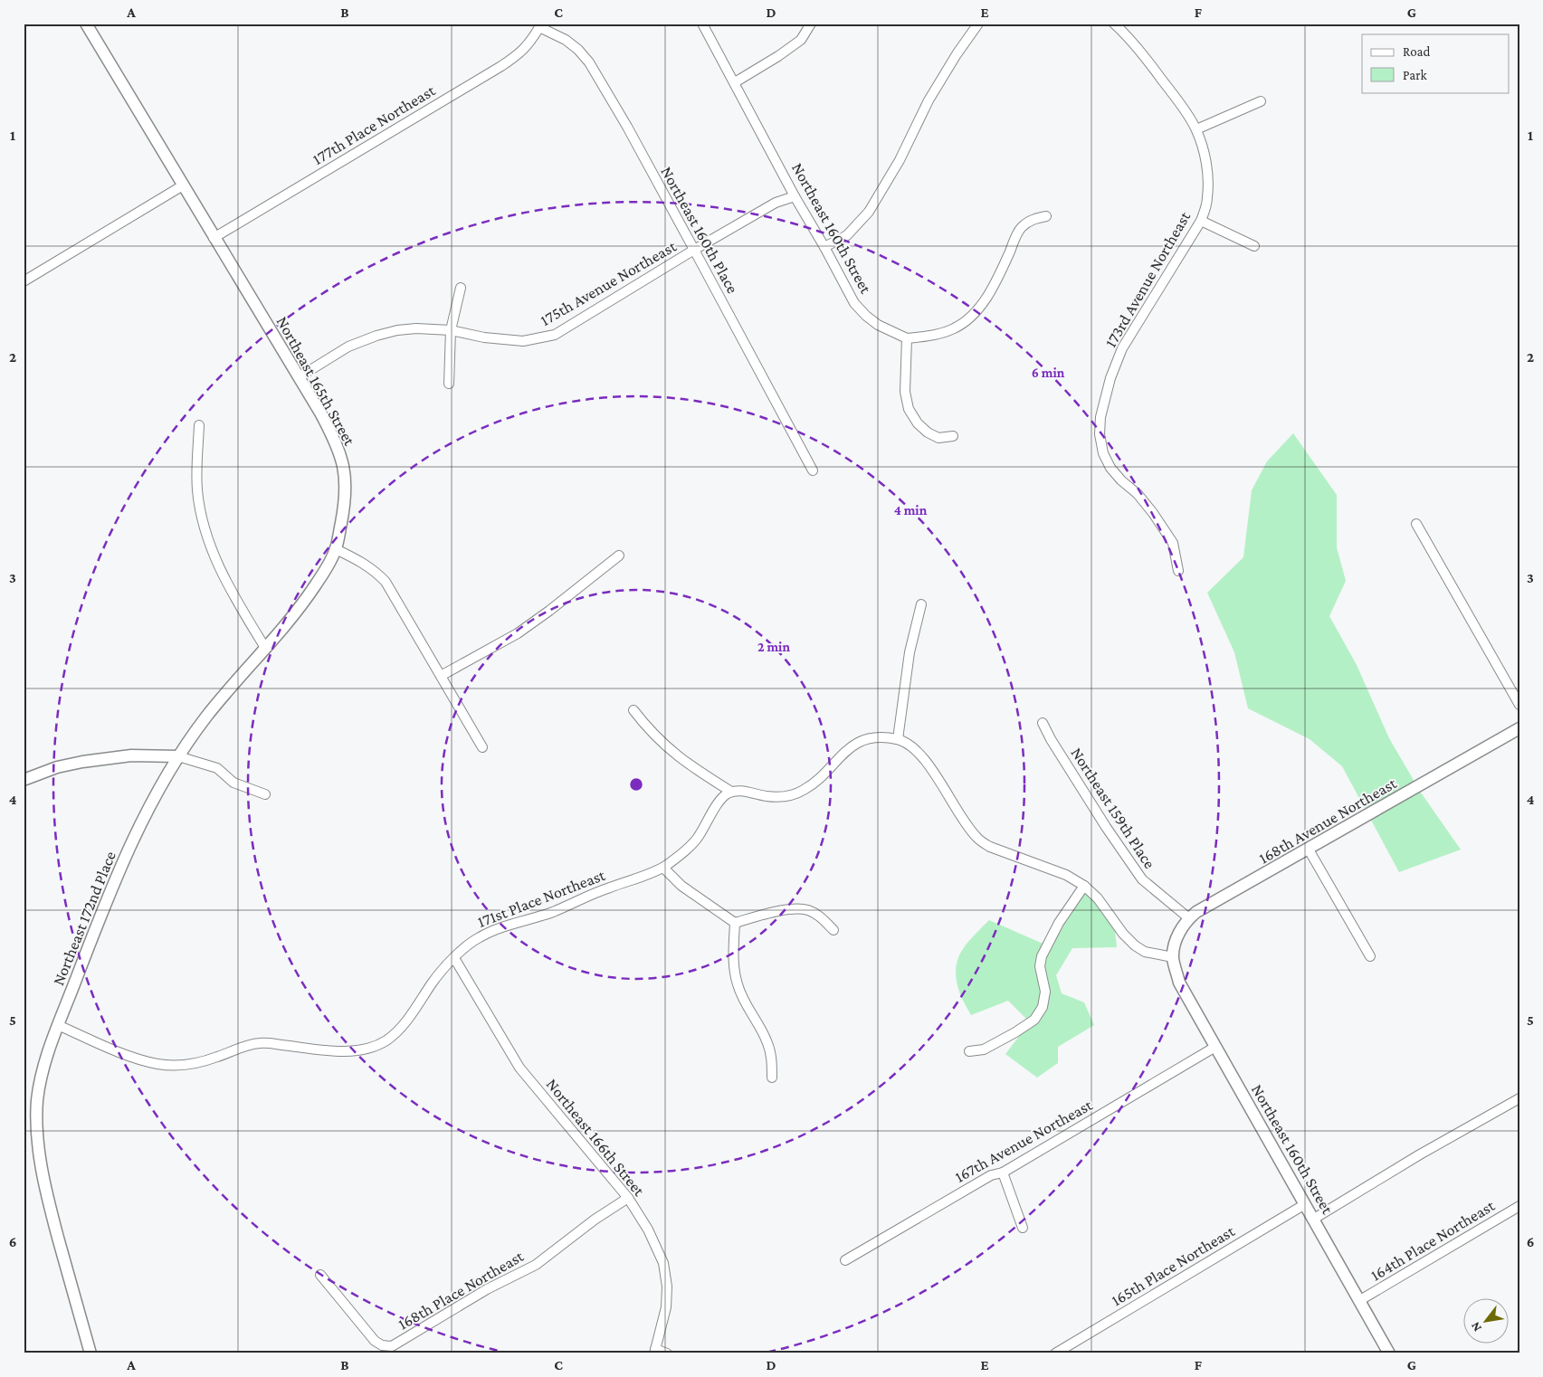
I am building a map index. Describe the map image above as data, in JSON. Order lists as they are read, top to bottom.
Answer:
{
  "streets": {
    "street": [
      "177th Place Northeast",
      "Northeast 160th Street",
      "Northeast 160th Place",
      "173rd Avenue Northeast",
      "175th Avenue Northeast",
      "Northeast 165th Street",
      "Northeast 159th Place",
      "168th Avenue Northeast",
      "171st Place Northeast",
      "Northeast 172nd Place",
      "Northeast 166th Street",
      "167th Avenue Northeast",
      "164th Place Northeast",
      "165th Place Northeast",
      "168th Place Northeast"
    ]
  },
  "crossings": [
    ["177th Place Northeast", "Northeast 160th Place"],
    ["177th Place Northeast", "Northeast 165th Street"],
    ["Northeast 160th Street", "175th Avenue Northeast"],
    ["Northeast 160th Street", "168th Avenue Northeast"],
    ["Northeast 160th Street", "167th Avenue Northeast"],
    ["Northeast 160th Street", "164th Place Northeast"],
    ["Northeast 160th Street", "165th Place Northeast"],
    ["Northeast 160th Place", "175th Avenue Northeast"],
    ["175th Avenue Northeast", "Northeast 165th Street"],
    ["Northeast 165th Street", "Northeast 172nd Place"],
    ["Northeast 159th Place", "168th Avenue Northeast"],
    ["171st Place Northeast", "Northeast 172nd Place"],
    ["171st Place Northeast", "Northeast 166th Street"],
    ["Northeast 166th Street", "168th Place Northeast"]
  ],
  "legend": ["Road", "Park"],
  "north": "bottom left",
  "grid": {
    "columns": [
      "A",
      "B",
      "C",
      "D",
      "E",
      "F",
      "G"
    ],
    "rows": [
      "1",
      "2",
      "3",
      "4",
      "5",
      "6"
    ]
  },
  "rings": ["6 min", "4 min", "2 min"]
}
